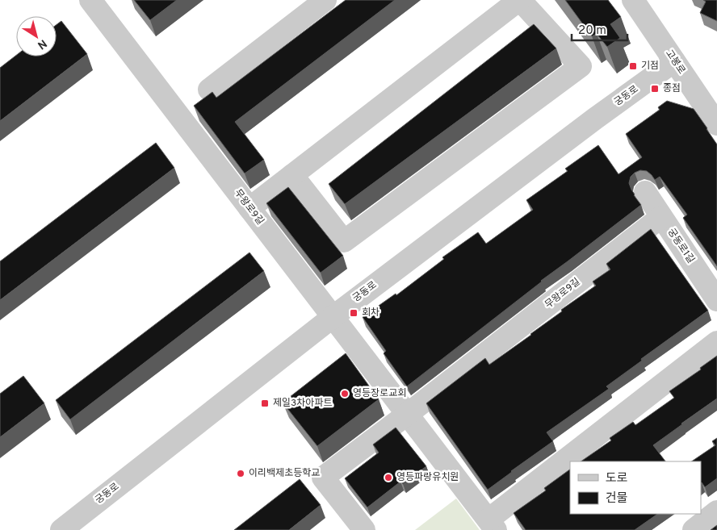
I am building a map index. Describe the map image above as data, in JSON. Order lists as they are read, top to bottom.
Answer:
{
  "streets": {
    "street": [
      "고봉로",
      "궁동로",
      "무왕로9길",
      "궁동로1길"
    ]
  },
  "crossings": [
    ["고봉로", "궁동로"],
    ["궁동로", "무왕로9길"],
    ["무왕로9길", "궁동로1길"]
  ],
  "places": {
    "transit": [
      "기점",
      "종점",
      "회차",
      "제일3차아파트"
    ],
    "other": ["영등장로교회", "이리백제초등학교", "영등파랑유치원"]
  },
  "legend": ["도로", "건물"],
  "scale_bar": "20 m",
  "north": "bottom right"
}
